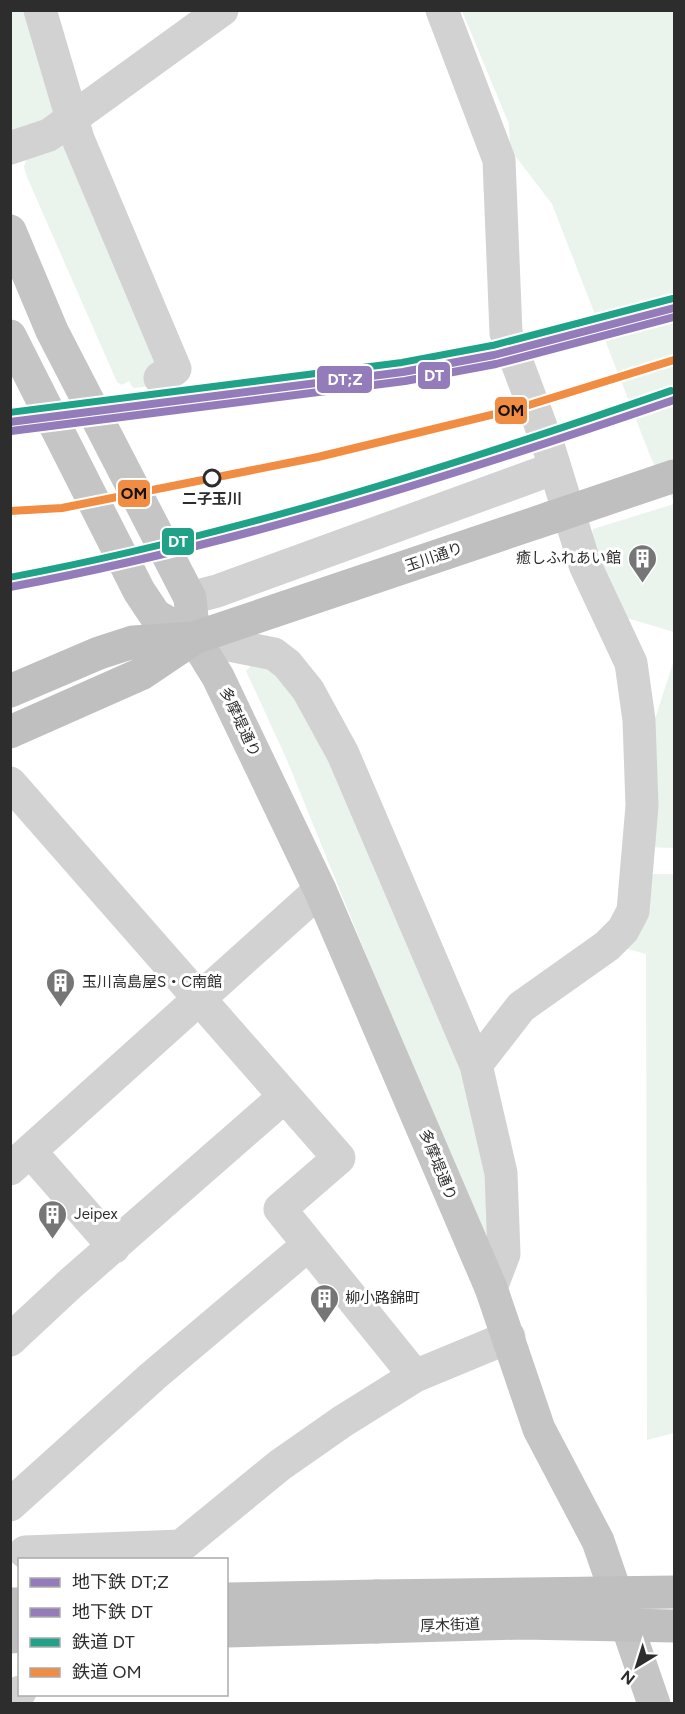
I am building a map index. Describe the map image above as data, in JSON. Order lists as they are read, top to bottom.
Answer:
{
  "streets": {
    "highway": ["玉川通り", "厚木街道"],
    "main road": ["多摩堤通り"]
  },
  "crossings": [
    ["玉川通り", "多摩堤通り"]
  ],
  "places": {
    "other": ["二子玉川"],
    "building": [
      "癒しふれあい館",
      "玉川高島屋S・C南館",
      "Jeipex",
      "柳小路錦町"
    ]
  },
  "lines": [
    "rail line DT",
    "metro line DT;Z",
    "metro line DT",
    "rail line OM"
  ],
  "legend": [
    "地下鉄 DT;Z",
    "地下鉄 DT",
    "鉄道 DT",
    "鉄道 OM"
  ],
  "north": "bottom left"
}
